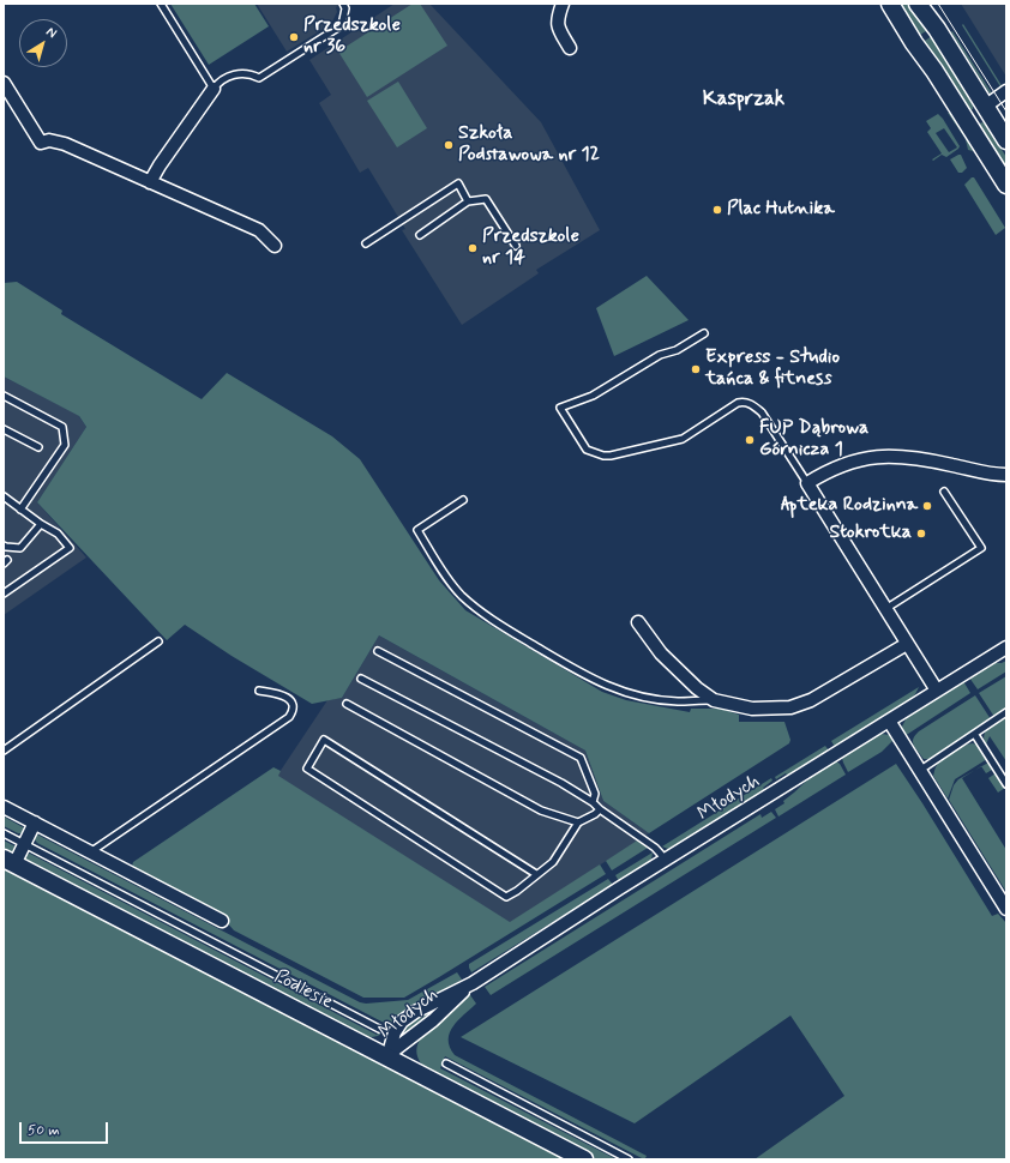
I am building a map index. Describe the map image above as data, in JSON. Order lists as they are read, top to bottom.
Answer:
{
  "streets": {
    "street": ["Młodych", "Podlesie"]
  },
  "crossings": [
    ["Młodych", "Podlesie"]
  ],
  "districts": ["Kasprzak"],
  "places": [
    "Przedszkole nr 36",
    "Szkoła Podstawowa nr 12",
    "Plac Hutnika",
    "Przedszkole nr 14",
    "Express - Studio tańca & fitness",
    "FUP Dąbrowa Górnicza 1",
    "Apteka Rodzinna",
    "Stokrotka"
  ],
  "scale_bar": "50 m",
  "north": "top right"
}
